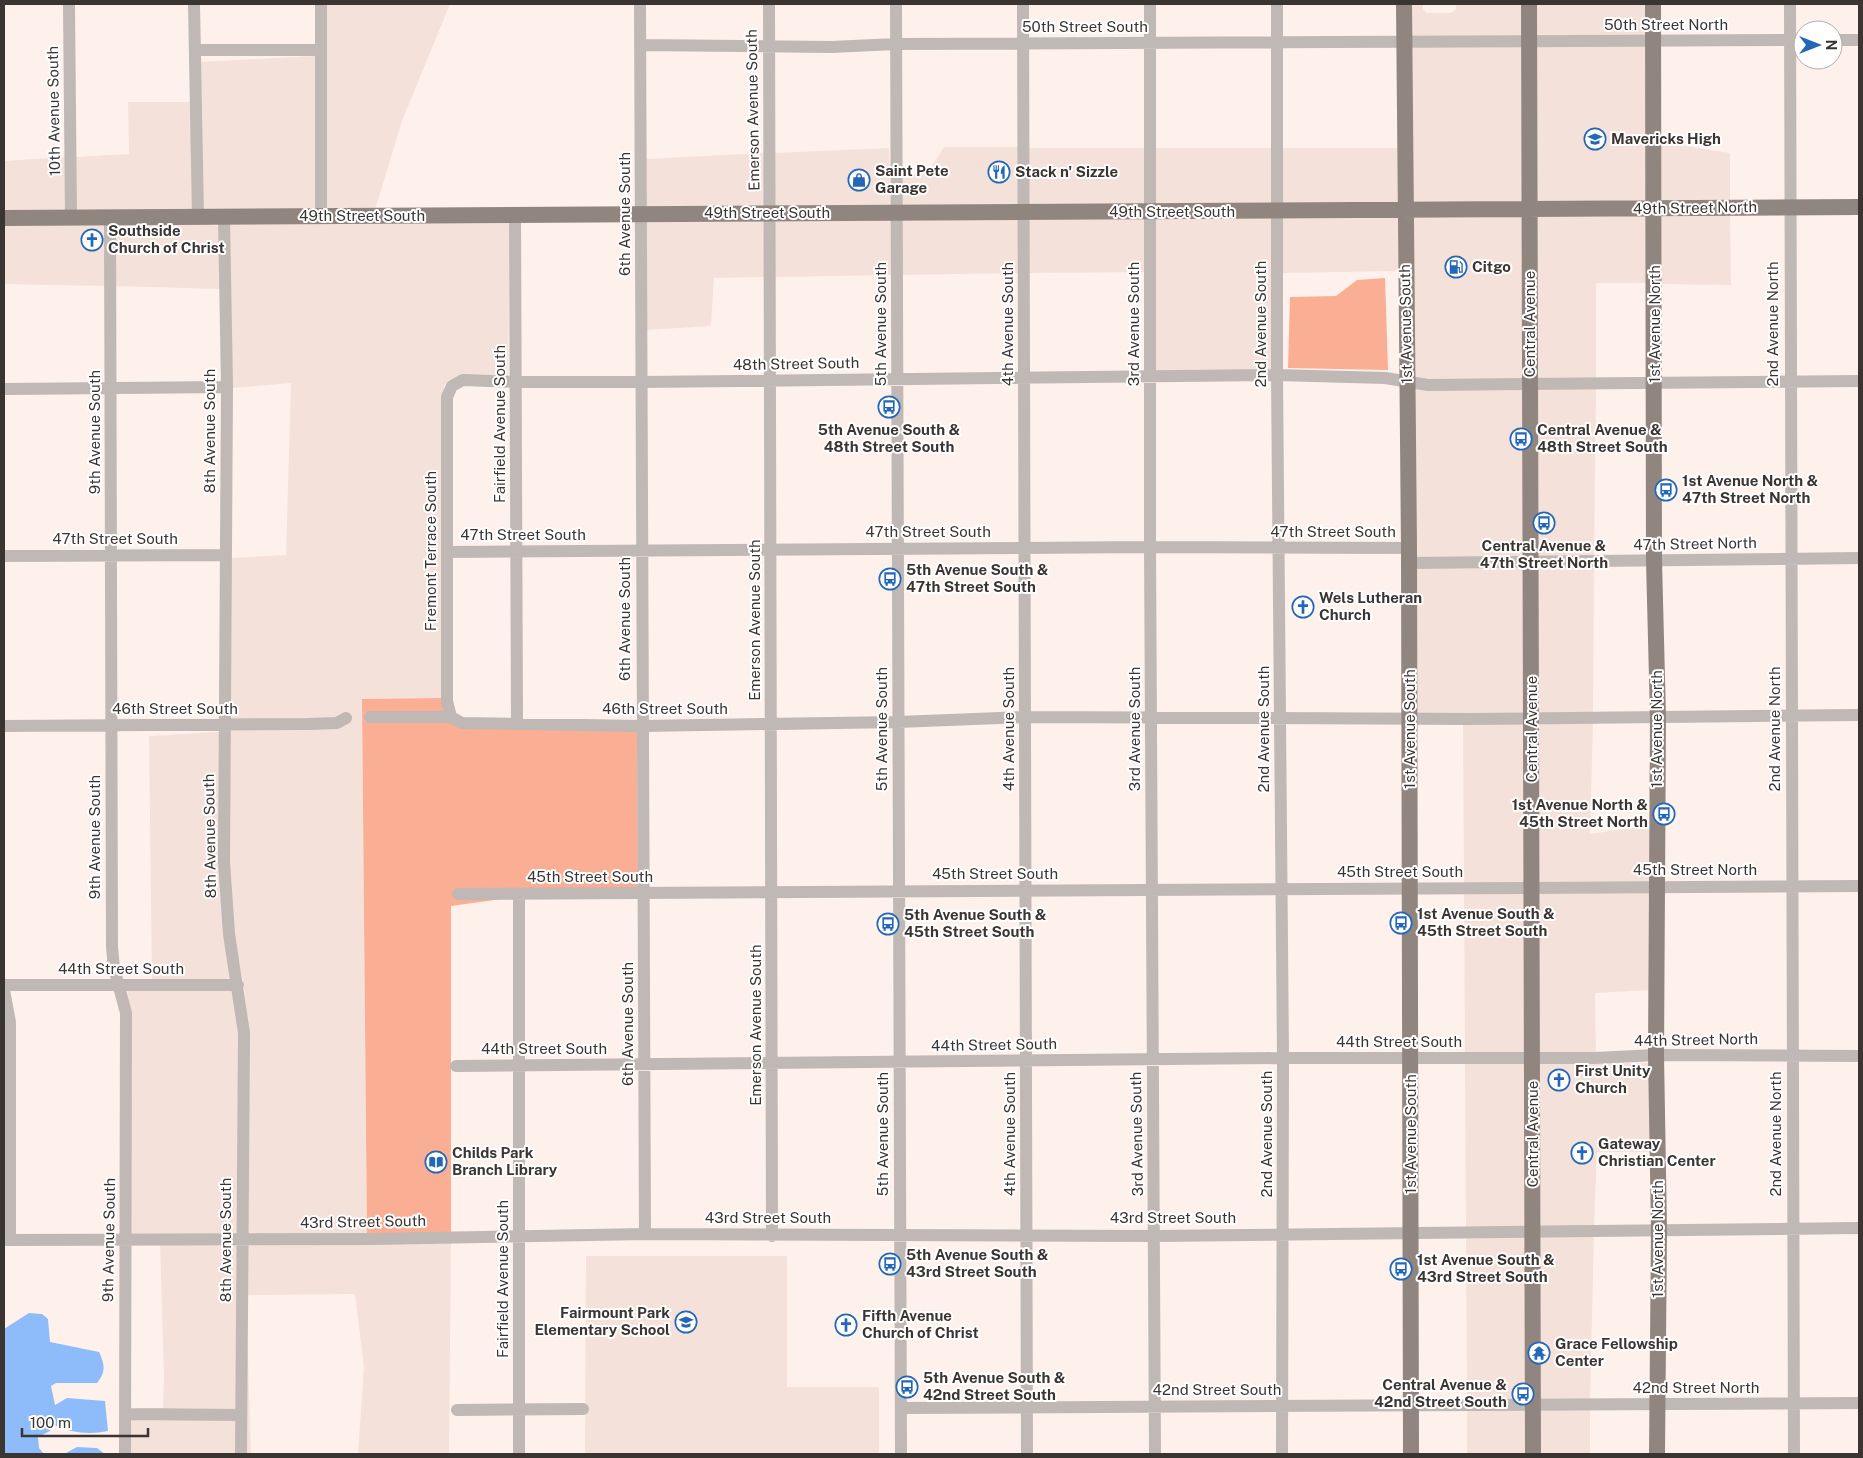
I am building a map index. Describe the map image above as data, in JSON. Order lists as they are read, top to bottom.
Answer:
{
  "streets": {
    "main road": [
      "49th Street North",
      "49th Street South",
      "1st Avenue South",
      "Central Avenue",
      "1st Avenue North"
    ],
    "street": [
      "50th Street North",
      "50th Street South",
      "Emerson Avenue South",
      "10th Avenue South",
      "6th Avenue South",
      "5th Avenue South",
      "4th Avenue South",
      "3rd Avenue South",
      "2nd Avenue South",
      "2nd Avenue North",
      "48th Street South",
      "Fairfield Avenue South",
      "8th Avenue South",
      "9th Avenue South",
      "47th Street South",
      "47th Street North",
      "Fremont Terrace South",
      "46th Street South",
      "45th Street North",
      "45th Street South",
      "44th Street South",
      "44th Street North",
      "43rd Street South",
      "42nd Street North",
      "42nd Street South"
    ]
  },
  "crossings": [
    ["50th Street North", "50th Street South"],
    ["50th Street North", "Central Avenue"],
    ["50th Street North", "1st Avenue North"],
    ["50th Street North", "2nd Avenue North"],
    ["50th Street South", "Emerson Avenue South"],
    ["50th Street South", "6th Avenue South"],
    ["50th Street South", "5th Avenue South"],
    ["50th Street South", "4th Avenue South"],
    ["50th Street South", "3rd Avenue South"],
    ["50th Street South", "2nd Avenue South"],
    ["50th Street South", "1st Avenue South"],
    ["50th Street South", "Central Avenue"],
    ["Emerson Avenue South", "49th Street South"],
    ["Emerson Avenue South", "48th Street South"],
    ["Emerson Avenue South", "47th Street South"],
    ["Emerson Avenue South", "46th Street South"],
    ["Emerson Avenue South", "45th Street South"],
    ["Emerson Avenue South", "44th Street South"],
    ["Emerson Avenue South", "43rd Street South"],
    ["10th Avenue South", "49th Street South"],
    ["49th Street North", "49th Street South"],
    ["49th Street North", "Central Avenue"],
    ["49th Street North", "1st Avenue North"],
    ["49th Street North", "2nd Avenue North"],
    ["49th Street South", "6th Avenue South"],
    ["49th Street South", "5th Avenue South"],
    ["49th Street South", "4th Avenue South"],
    ["49th Street South", "3rd Avenue South"],
    ["49th Street South", "2nd Avenue South"],
    ["49th Street South", "1st Avenue South"],
    ["49th Street South", "Central Avenue"],
    ["49th Street South", "Fairfield Avenue South"],
    ["49th Street South", "8th Avenue South"],
    ["49th Street South", "9th Avenue South"],
    ["6th Avenue South", "48th Street South"],
    ["6th Avenue South", "47th Street South"],
    ["6th Avenue South", "46th Street South"],
    ["6th Avenue South", "45th Street South"],
    ["6th Avenue South", "44th Street South"],
    ["6th Avenue South", "43rd Street South"],
    ["5th Avenue South", "48th Street South"],
    ["5th Avenue South", "47th Street South"],
    ["5th Avenue South", "46th Street South"],
    ["5th Avenue South", "45th Street South"],
    ["5th Avenue South", "44th Street South"],
    ["5th Avenue South", "43rd Street South"],
    ["5th Avenue South", "42nd Street South"],
    ["4th Avenue South", "48th Street South"],
    ["4th Avenue South", "47th Street South"],
    ["4th Avenue South", "46th Street South"],
    ["4th Avenue South", "45th Street South"],
    ["4th Avenue South", "44th Street South"],
    ["4th Avenue South", "43rd Street South"],
    ["4th Avenue South", "42nd Street South"],
    ["3rd Avenue South", "48th Street South"],
    ["3rd Avenue South", "47th Street South"],
    ["3rd Avenue South", "46th Street South"],
    ["3rd Avenue South", "45th Street South"],
    ["3rd Avenue South", "44th Street South"],
    ["3rd Avenue South", "43rd Street South"],
    ["3rd Avenue South", "42nd Street South"],
    ["2nd Avenue South", "48th Street South"],
    ["2nd Avenue South", "47th Street South"],
    ["2nd Avenue South", "46th Street South"],
    ["2nd Avenue South", "45th Street South"],
    ["2nd Avenue South", "44th Street South"],
    ["2nd Avenue South", "43rd Street South"],
    ["2nd Avenue South", "42nd Street South"],
    ["1st Avenue South", "48th Street South"],
    ["1st Avenue South", "47th Street South"],
    ["1st Avenue South", "46th Street South"],
    ["1st Avenue South", "45th Street South"],
    ["1st Avenue South", "44th Street South"],
    ["1st Avenue South", "43rd Street South"],
    ["1st Avenue South", "42nd Street South"],
    ["Central Avenue", "48th Street South"],
    ["Central Avenue", "47th Street South"],
    ["Central Avenue", "47th Street North"],
    ["Central Avenue", "46th Street South"],
    ["Central Avenue", "45th Street North"],
    ["Central Avenue", "45th Street South"],
    ["Central Avenue", "44th Street South"],
    ["Central Avenue", "44th Street North"],
    ["Central Avenue", "43rd Street South"],
    ["Central Avenue", "42nd Street North"],
    ["Central Avenue", "42nd Street South"],
    ["1st Avenue North", "48th Street South"],
    ["1st Avenue North", "47th Street North"],
    ["1st Avenue North", "46th Street South"],
    ["1st Avenue North", "45th Street North"],
    ["1st Avenue North", "44th Street North"],
    ["1st Avenue North", "43rd Street South"],
    ["1st Avenue North", "42nd Street North"],
    ["2nd Avenue North", "48th Street South"],
    ["2nd Avenue North", "47th Street North"],
    ["2nd Avenue North", "46th Street South"],
    ["2nd Avenue North", "45th Street North"],
    ["2nd Avenue North", "44th Street North"],
    ["2nd Avenue North", "43rd Street South"],
    ["2nd Avenue North", "42nd Street North"],
    ["48th Street South", "Fairfield Avenue South"],
    ["48th Street South", "Fremont Terrace South"],
    ["Fairfield Avenue South", "47th Street South"],
    ["Fairfield Avenue South", "46th Street South"],
    ["Fairfield Avenue South", "45th Street South"],
    ["Fairfield Avenue South", "44th Street South"],
    ["Fairfield Avenue South", "43rd Street South"],
    ["8th Avenue South", "47th Street South"],
    ["8th Avenue South", "46th Street South"],
    ["8th Avenue South", "44th Street South"],
    ["8th Avenue South", "43rd Street South"],
    ["9th Avenue South", "47th Street South"],
    ["9th Avenue South", "46th Street South"],
    ["9th Avenue South", "44th Street South"],
    ["9th Avenue South", "43rd Street South"],
    ["47th Street South", "47th Street North"],
    ["47th Street South", "Fremont Terrace South"],
    ["Fremont Terrace South", "46th Street South"],
    ["45th Street North", "45th Street South"],
    ["44th Street South", "44th Street North"],
    ["42nd Street North", "42nd Street South"]
  ],
  "places": {
    "school or university": ["Mavericks High", "Fairmount Park Elementary School"],
    "restaurant": ["Stack n' Sizzle"],
    "shop": ["Saint Pete Garage"],
    "church": [
      "Southside Church of Christ",
      "Wels Lutheran Church",
      "First Unity Church",
      "Gateway Christian Center",
      "Fifth Avenue Church of Christ"
    ],
    "fuel station": ["Citgo"],
    "bus stop": [
      "5th Avenue South & 48th Street South",
      "Central Avenue & 48th Street South",
      "1st Avenue North & 47th Street North",
      "Central Avenue & 47th Street North",
      "5th Avenue South & 47th Street South",
      "1st Avenue North & 45th Street North",
      "1st Avenue South & 45th Street South",
      "5th Avenue South & 45th Street South",
      "5th Avenue South & 43rd Street South",
      "1st Avenue South & 43rd Street South",
      "5th Avenue South & 42nd Street South",
      "Central Avenue & 42nd Street South"
    ],
    "library": ["Childs Park Branch Library"],
    "temple": ["Grace Fellowship Center"]
  },
  "scale_bar": "100 m",
  "north": "right"
}
